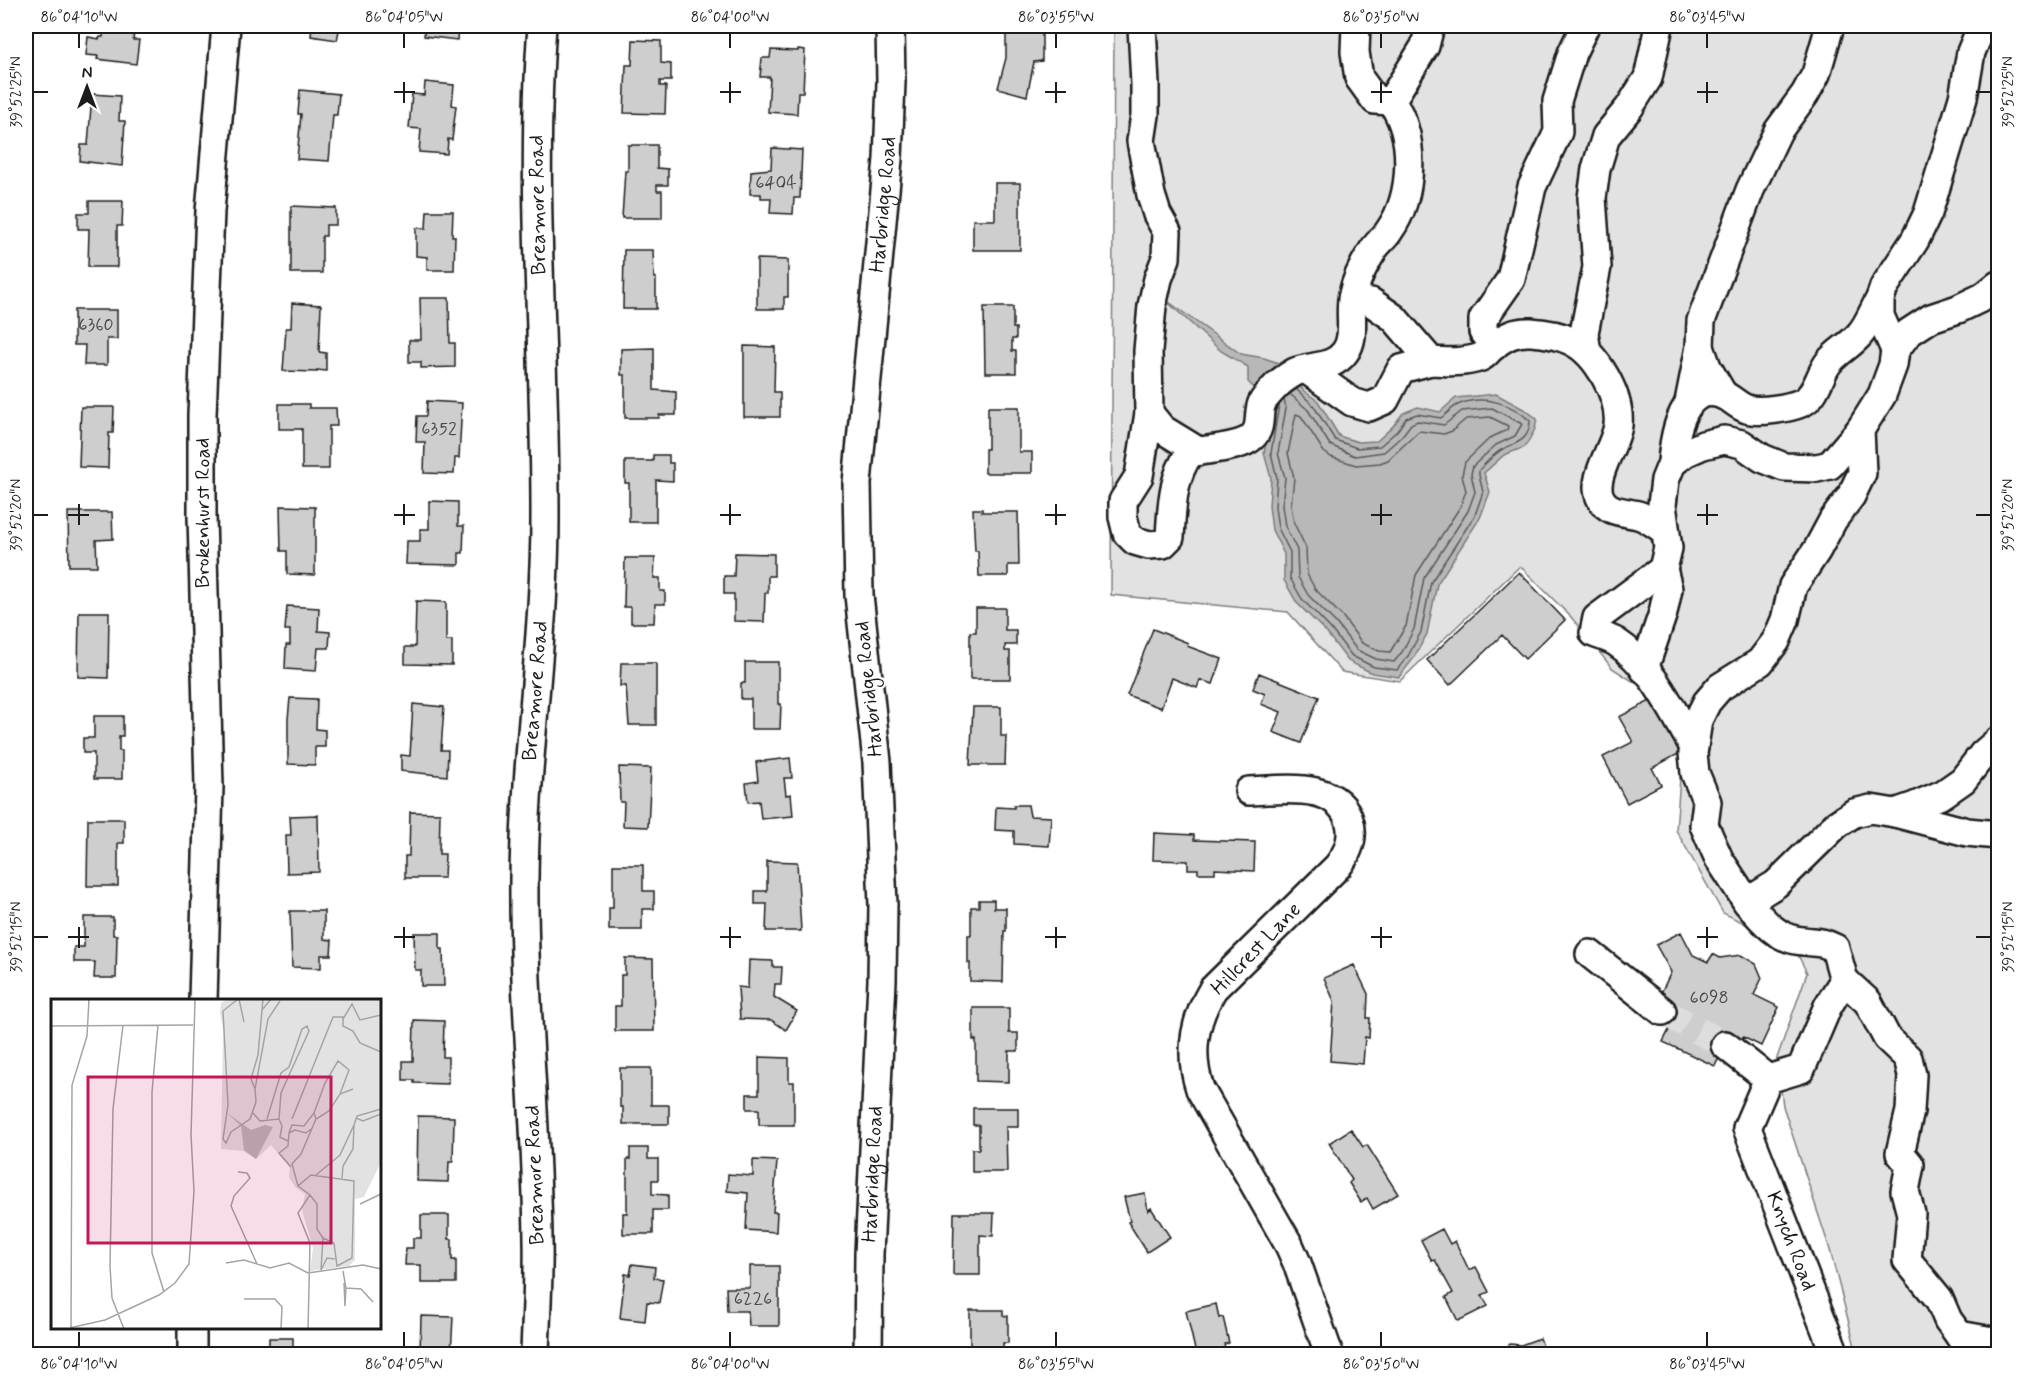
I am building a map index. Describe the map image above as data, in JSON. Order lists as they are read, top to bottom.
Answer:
{
  "streets": {
    "street": [
      "Breamore Road",
      "Harbridge Road",
      "Brokenhurst Road",
      "Hillcrest Lane",
      "Knych Road"
    ]
  },
  "house_numbers": [
    "6404",
    "6360",
    "6352",
    "6098",
    "6226"
  ],
  "north": "top",
  "coordinates": [
    "86°04'10\"W",
    "86°04'05\"W",
    "86°04'00\"W",
    "86°03'55\"W",
    "86°03'50\"W",
    "86°03'45\"W",
    "39°52'25\"N",
    "39°52'20\"N",
    "39°52'15\"N"
  ]
}
